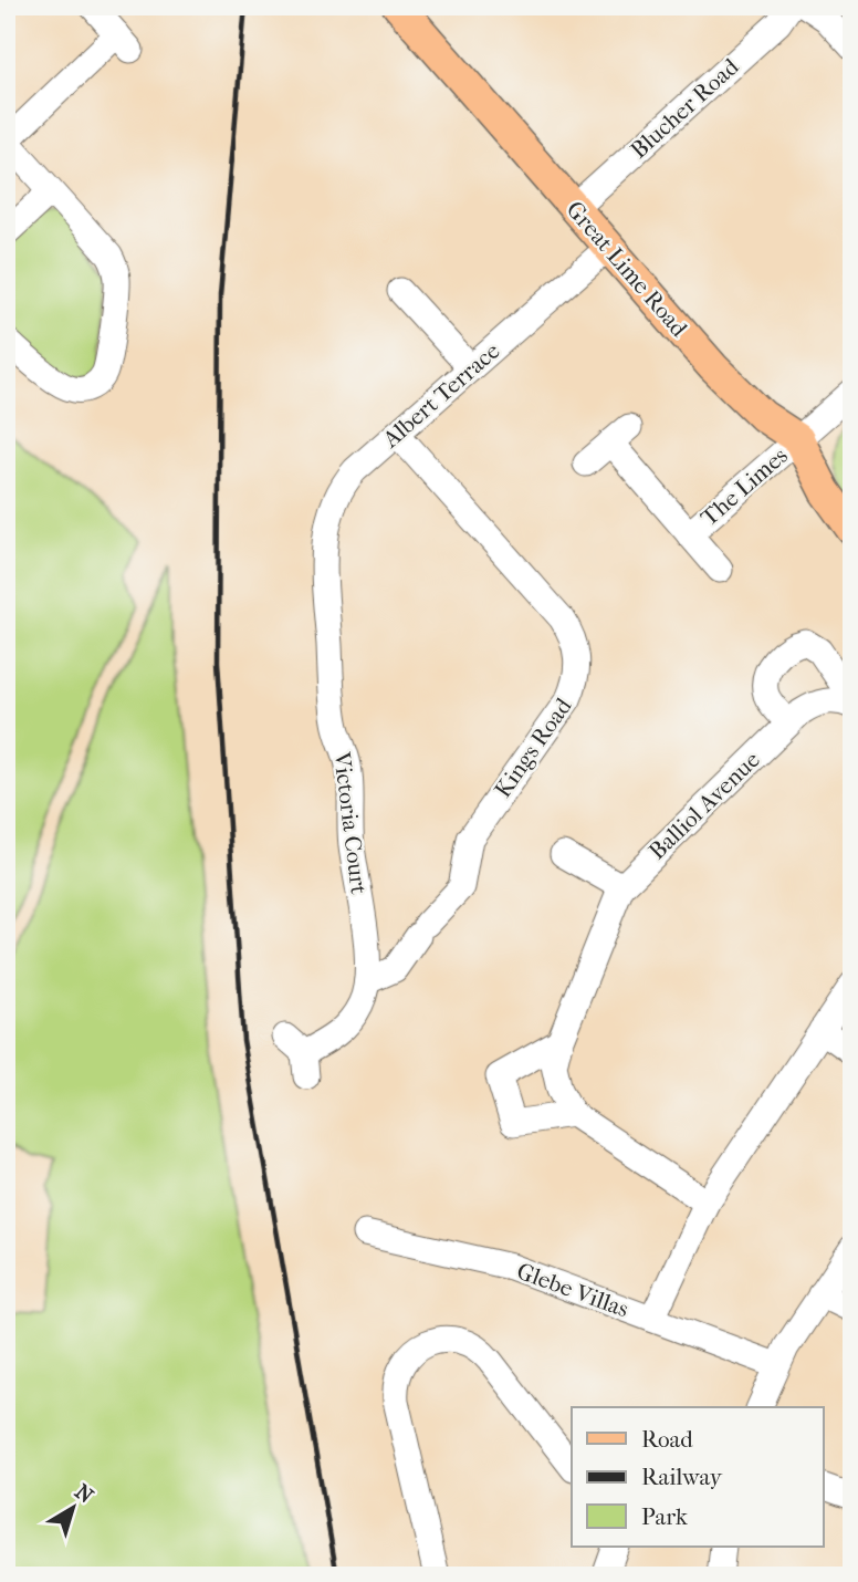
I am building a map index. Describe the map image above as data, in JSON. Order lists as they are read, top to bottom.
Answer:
{
  "streets": {
    "main road": ["Great Lime Road"],
    "street": [
      "Blucher Road",
      "Albert Terrace",
      "The Limes",
      "Kings Road",
      "Balliol Avenue",
      "Victoria Court",
      "Glebe Villas"
    ]
  },
  "crossings": [
    ["Blucher Road", "Great Lime Road"],
    ["Great Lime Road", "Albert Terrace"],
    ["Great Lime Road", "The Limes"],
    ["Albert Terrace", "Kings Road"],
    ["Albert Terrace", "Victoria Court"],
    ["Kings Road", "Victoria Court"]
  ],
  "legend": ["Road", "Railway", "Park"],
  "north": "top right"
}
